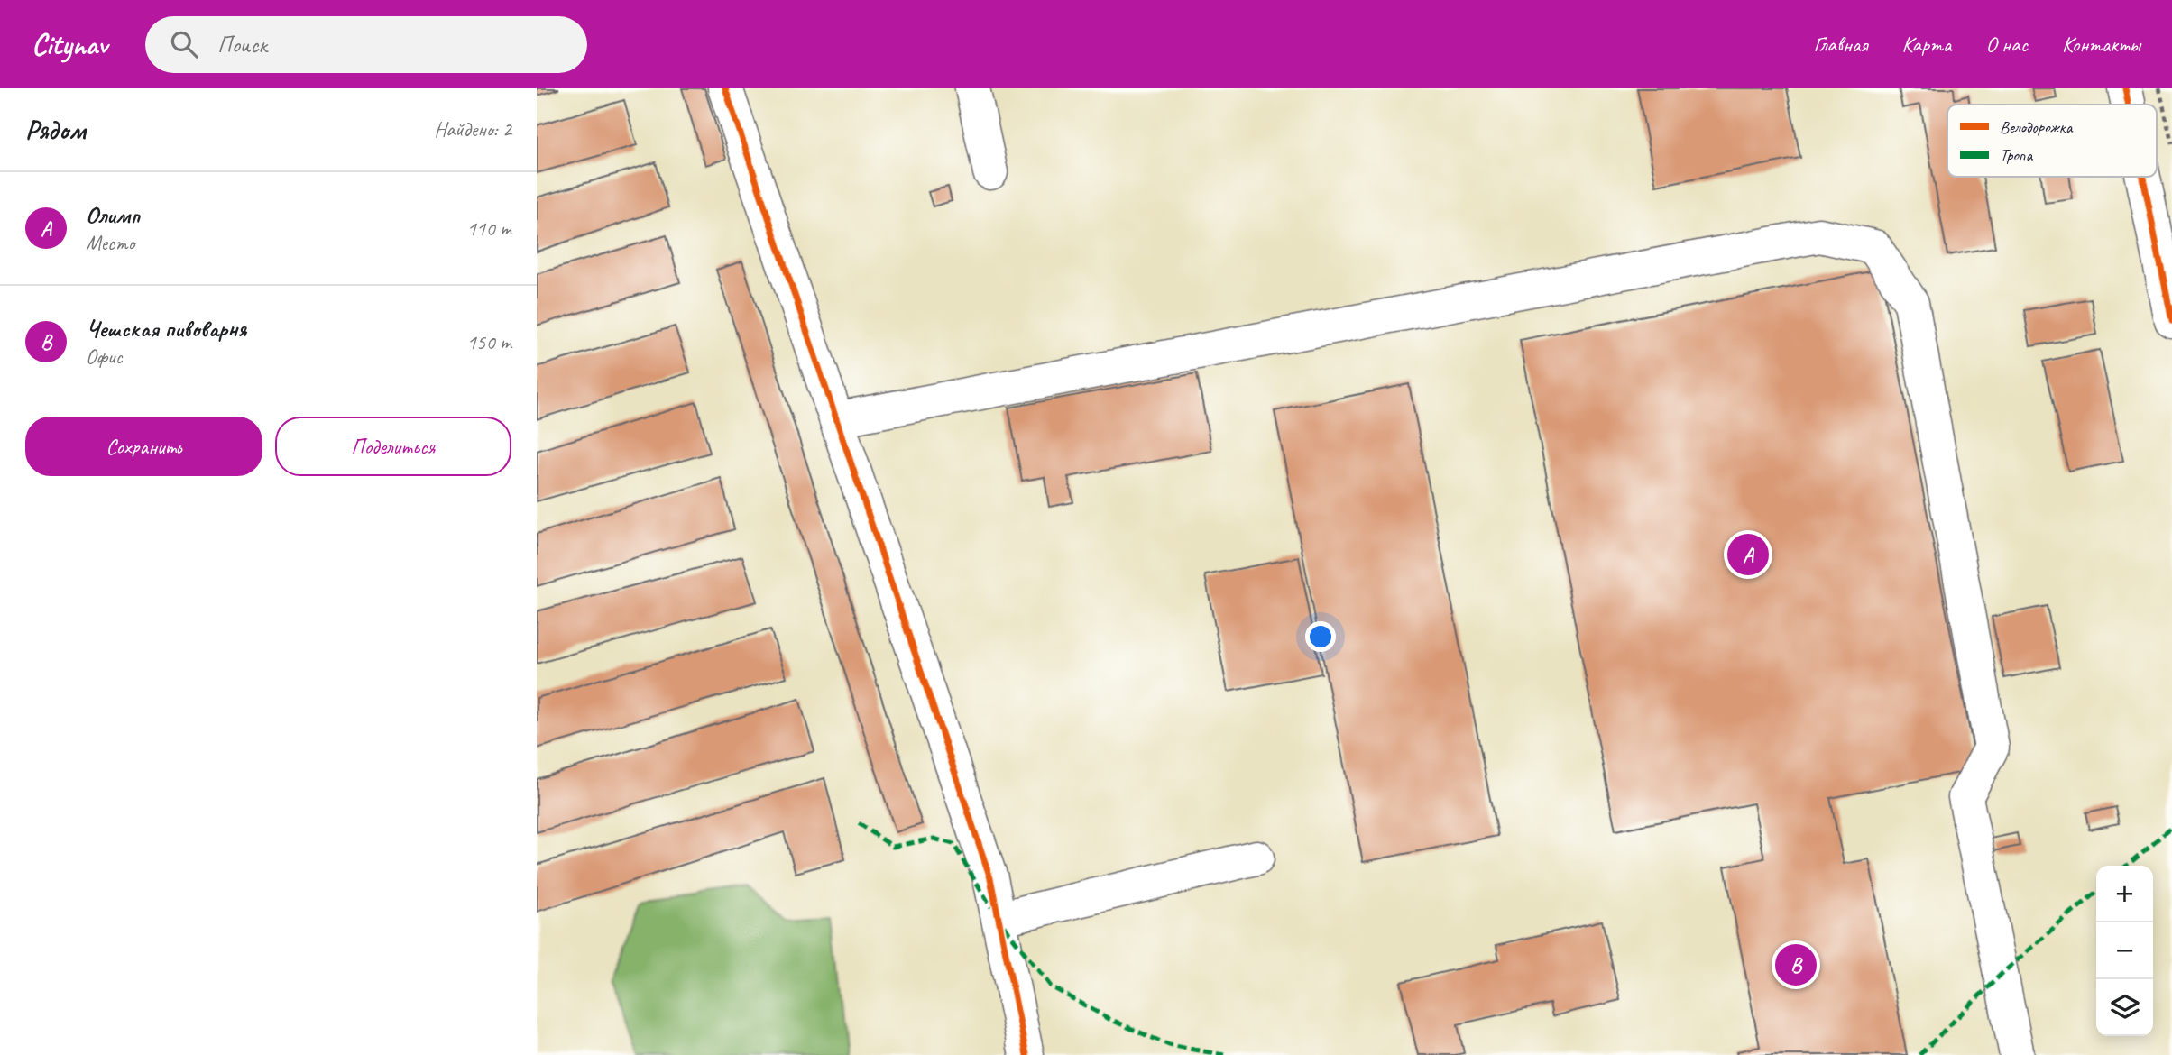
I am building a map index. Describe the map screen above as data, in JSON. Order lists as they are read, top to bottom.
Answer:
{
  "legend": ["Велодорожка", "Тропа"],
  "page": {
    "header": "Citynav",
    "search": "Поиск",
    "nav": [
      "Главная",
      "Карта",
      "О нас",
      "Контакты"
    ],
    "heading": ["Рядом", "Найдено: 2"],
    "list": [
      {
        "mark": "A",
        "name": "Олимп",
        "note": "Место",
        "value": "110 m"
      },
      {
        "mark": "B",
        "name": "Чешская пивоварня",
        "note": "Офис",
        "value": "150 m"
      }
    ],
    "buttons": ["Сохранить", "Поделиться"],
    "pins": ["A", "B"],
    "map_buttons": ["+", "−"]
  }
}
